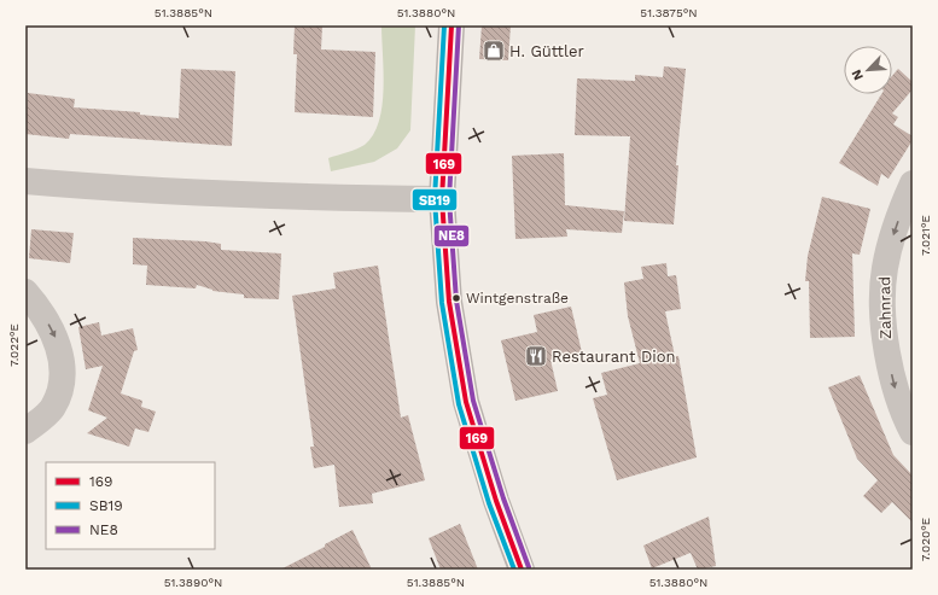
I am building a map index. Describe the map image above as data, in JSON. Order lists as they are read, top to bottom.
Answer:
{
  "streets": {
    "street": ["Zahnrad"]
  },
  "one_way": ["Zahnrad"],
  "places": {
    "shop": ["H. Güttler"],
    "other": ["Wintgenstraße"],
    "restaurant": ["Restaurant Dion"]
  },
  "lines": ["transit line 169", "transit line SB19", "transit line NE8"],
  "legend": ["169", "SB19", "NE8"],
  "north": "bottom left",
  "coordinates": [
    "51.3885°N",
    "51.3880°N",
    "51.3875°N",
    "7.021°E",
    "7.022°E",
    "7.020°E",
    "51.3890°N"
  ]
}
